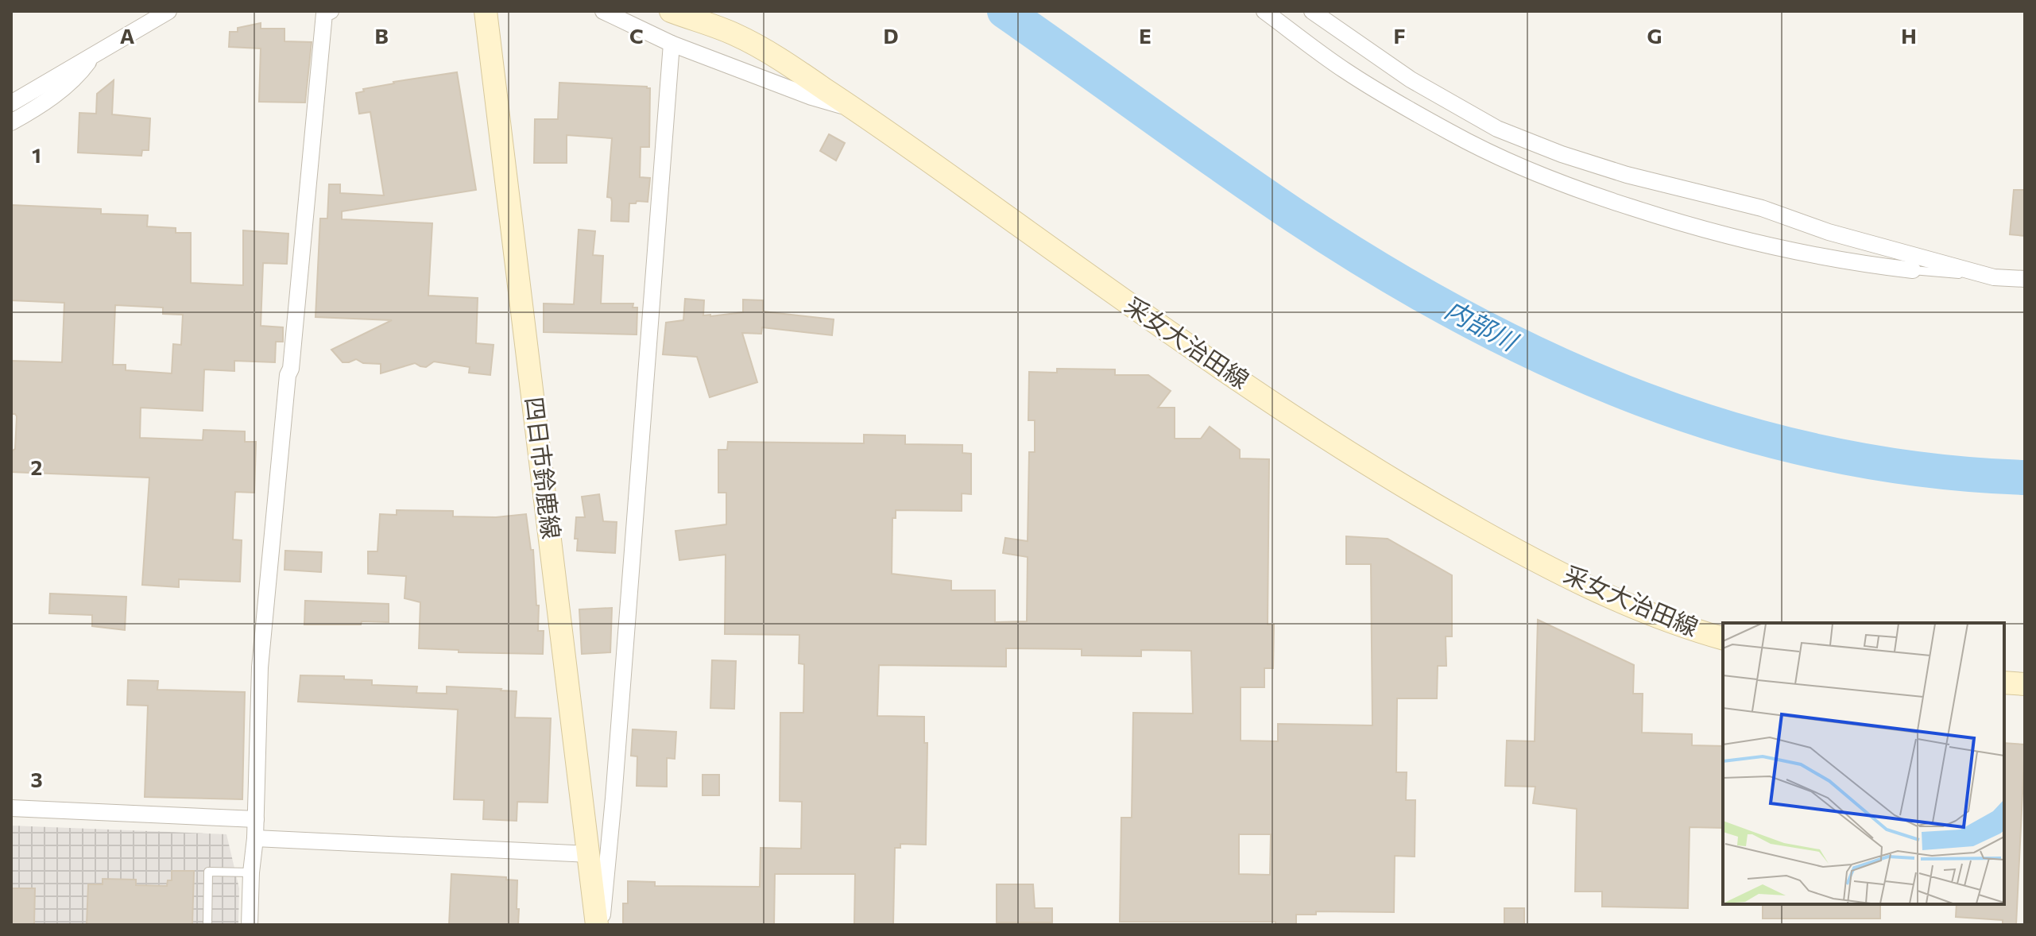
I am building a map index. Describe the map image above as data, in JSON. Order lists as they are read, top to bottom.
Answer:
{
  "streets": {
    "main road": ["采女大治田線", "四日市鈴鹿線"]
  },
  "water": ["内部川"],
  "grid": {
    "columns": [
      "A",
      "B",
      "C",
      "D",
      "E",
      "F",
      "G",
      "H"
    ],
    "rows": ["1", "2", "3"]
  }
}
